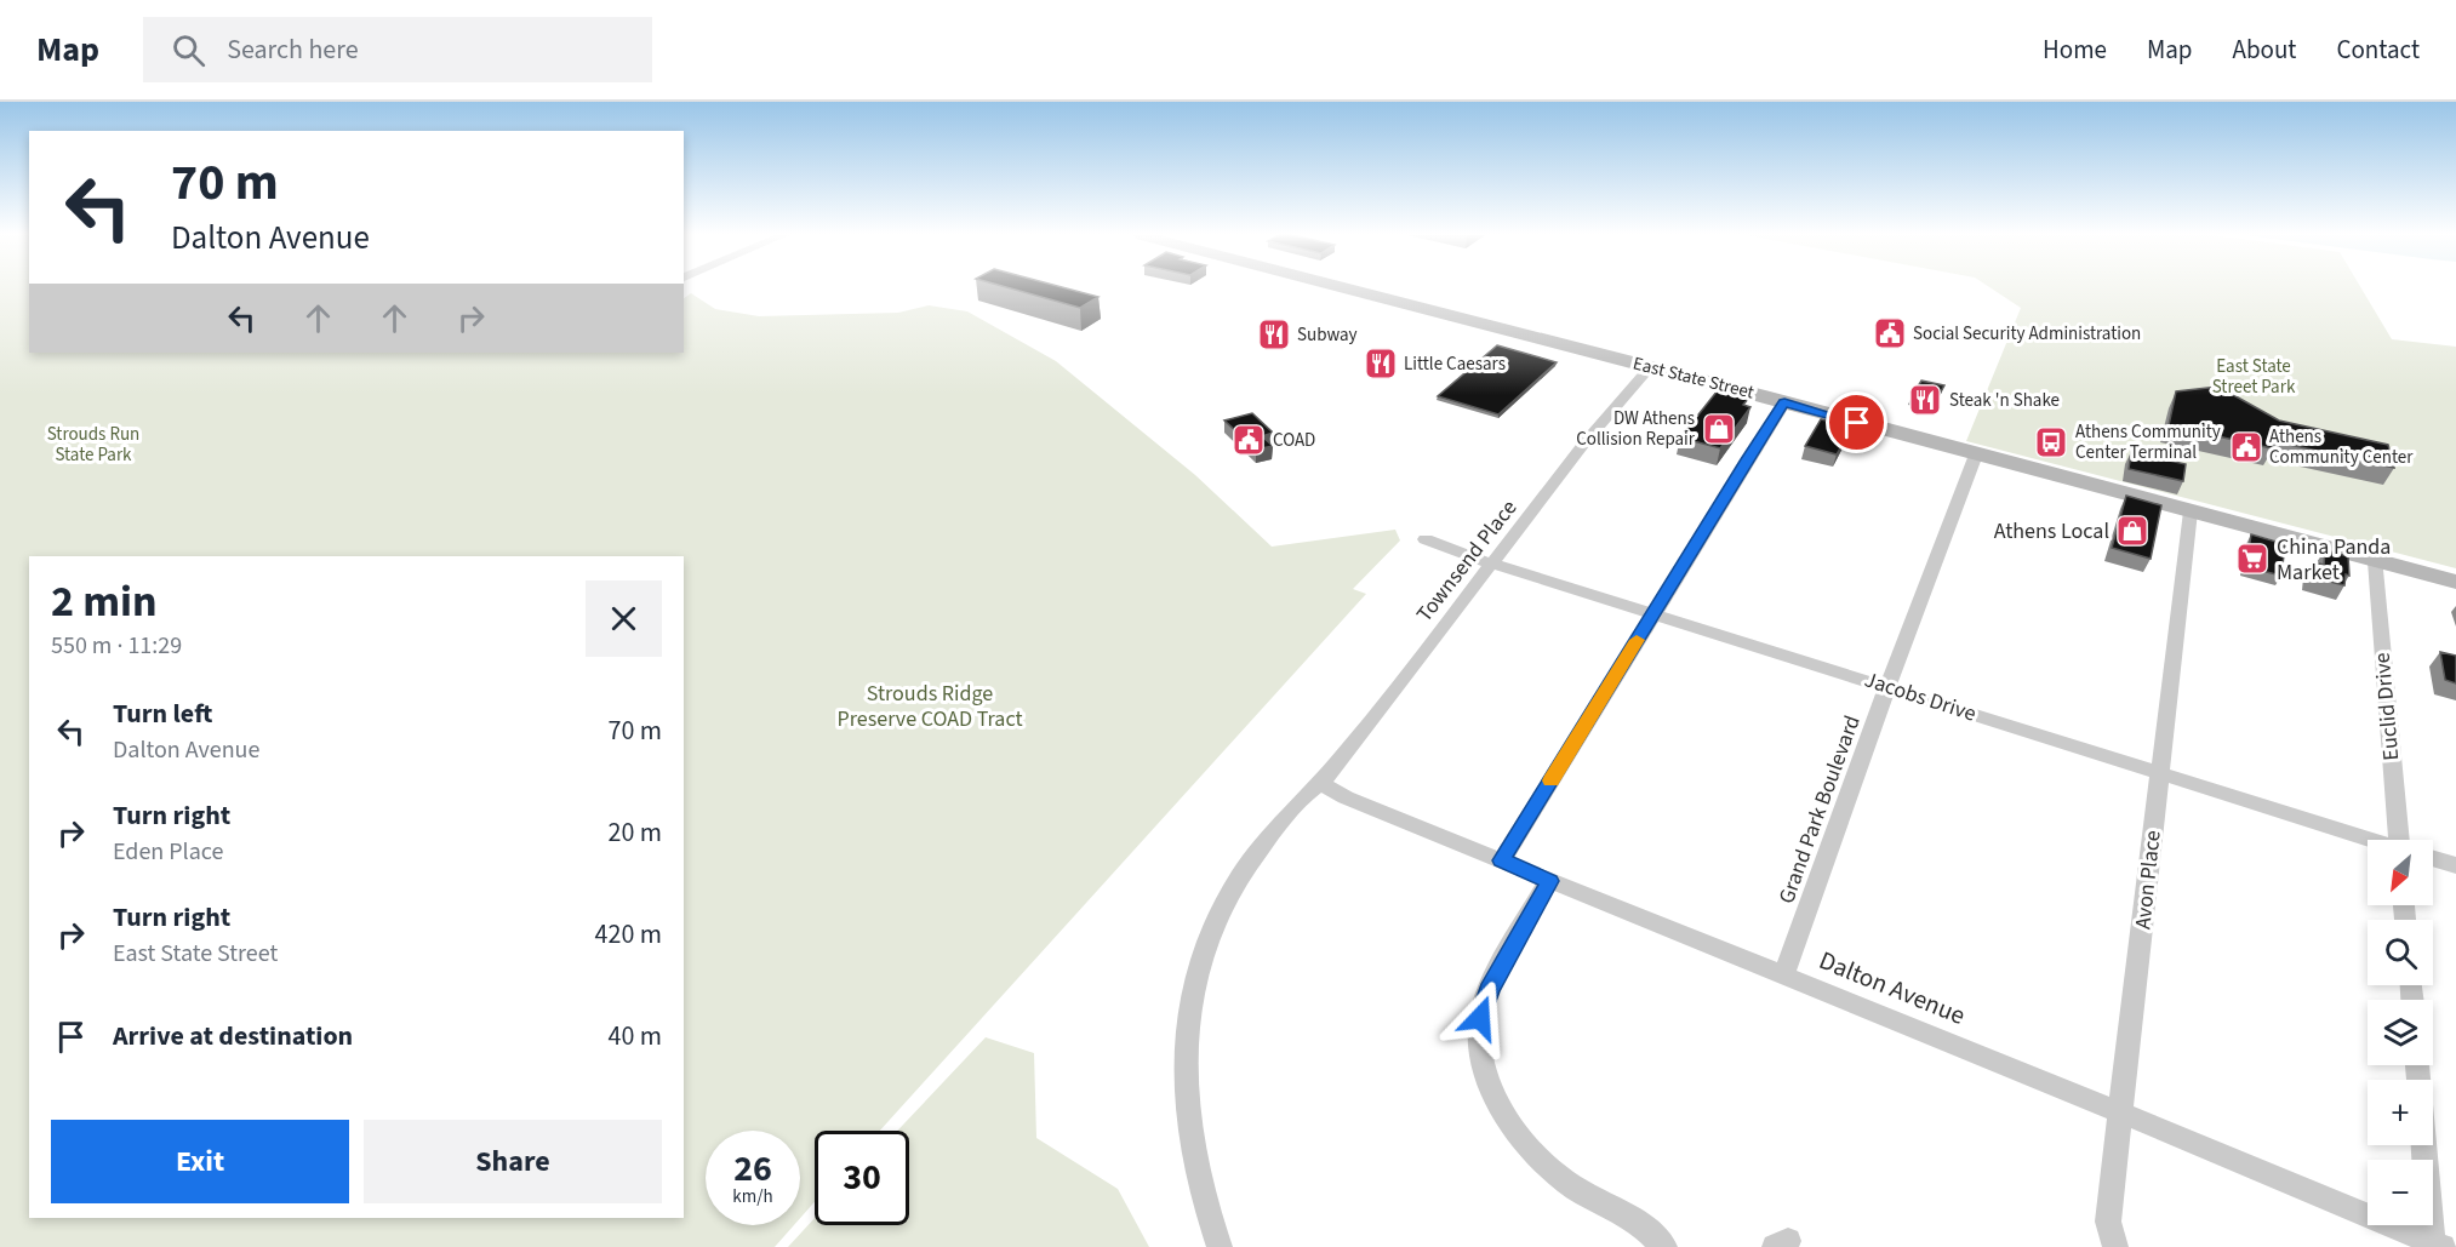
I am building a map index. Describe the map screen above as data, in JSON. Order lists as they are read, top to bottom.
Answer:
{
  "streets": {
    "main road": ["East State Street"],
    "street": [
      "Townsend Place",
      "Jacobs Drive",
      "Euclid Drive",
      "Grand Park Boulevard",
      "Avon Place",
      "Dalton Avenue"
    ]
  },
  "crossings": [
    ["East State Street", "Townsend Place"],
    ["East State Street", "Euclid Drive"],
    ["East State Street", "Grand Park Boulevard"],
    ["East State Street", "Avon Place"],
    ["Townsend Place", "Jacobs Drive"],
    ["Townsend Place", "Dalton Avenue"],
    ["Jacobs Drive", "Grand Park Boulevard"],
    ["Jacobs Drive", "Avon Place"],
    ["Grand Park Boulevard", "Dalton Avenue"],
    ["Avon Place", "Dalton Avenue"]
  ],
  "parks": ["East State Street Park", "Strouds Run State Park", "Strouds Ridge Preserve COAD Tract"],
  "places": {
    "public building": ["Social Security Administration", "COAD", "Athens Community Center"],
    "restaurant": ["Subway", "Little Caesars", "Steak 'n Shake"],
    "shop": ["DW Athens Collision Repair", "Athens Local"],
    "bus stop": ["Athens Community Center Terminal"],
    "supermarket": ["China Panda Market"]
  },
  "north": "bottom left",
  "page": {
    "header": "Map",
    "search": "Search here",
    "nav": [
      "Home",
      "Map",
      "About",
      "Contact"
    ],
    "turn": ["70 m", "Dalton Avenue"],
    "heading": ["2 min", "550 m · 11:29"],
    "list": [
      {
        "name": "Turn left",
        "note": "Dalton Avenue",
        "value": "70 m"
      },
      {
        "name": "Turn right",
        "note": "Eden Place",
        "value": "20 m"
      },
      {
        "name": "Turn right",
        "note": "East State Street",
        "value": "420 m"
      },
      {
        "name": "Arrive at destination",
        "value": "40 m"
      }
    ],
    "map_buttons": ["+", "−"],
    "buttons": ["Exit", "Share"],
    "speed": "26 km/h",
    "limit": "30"
  }
}
